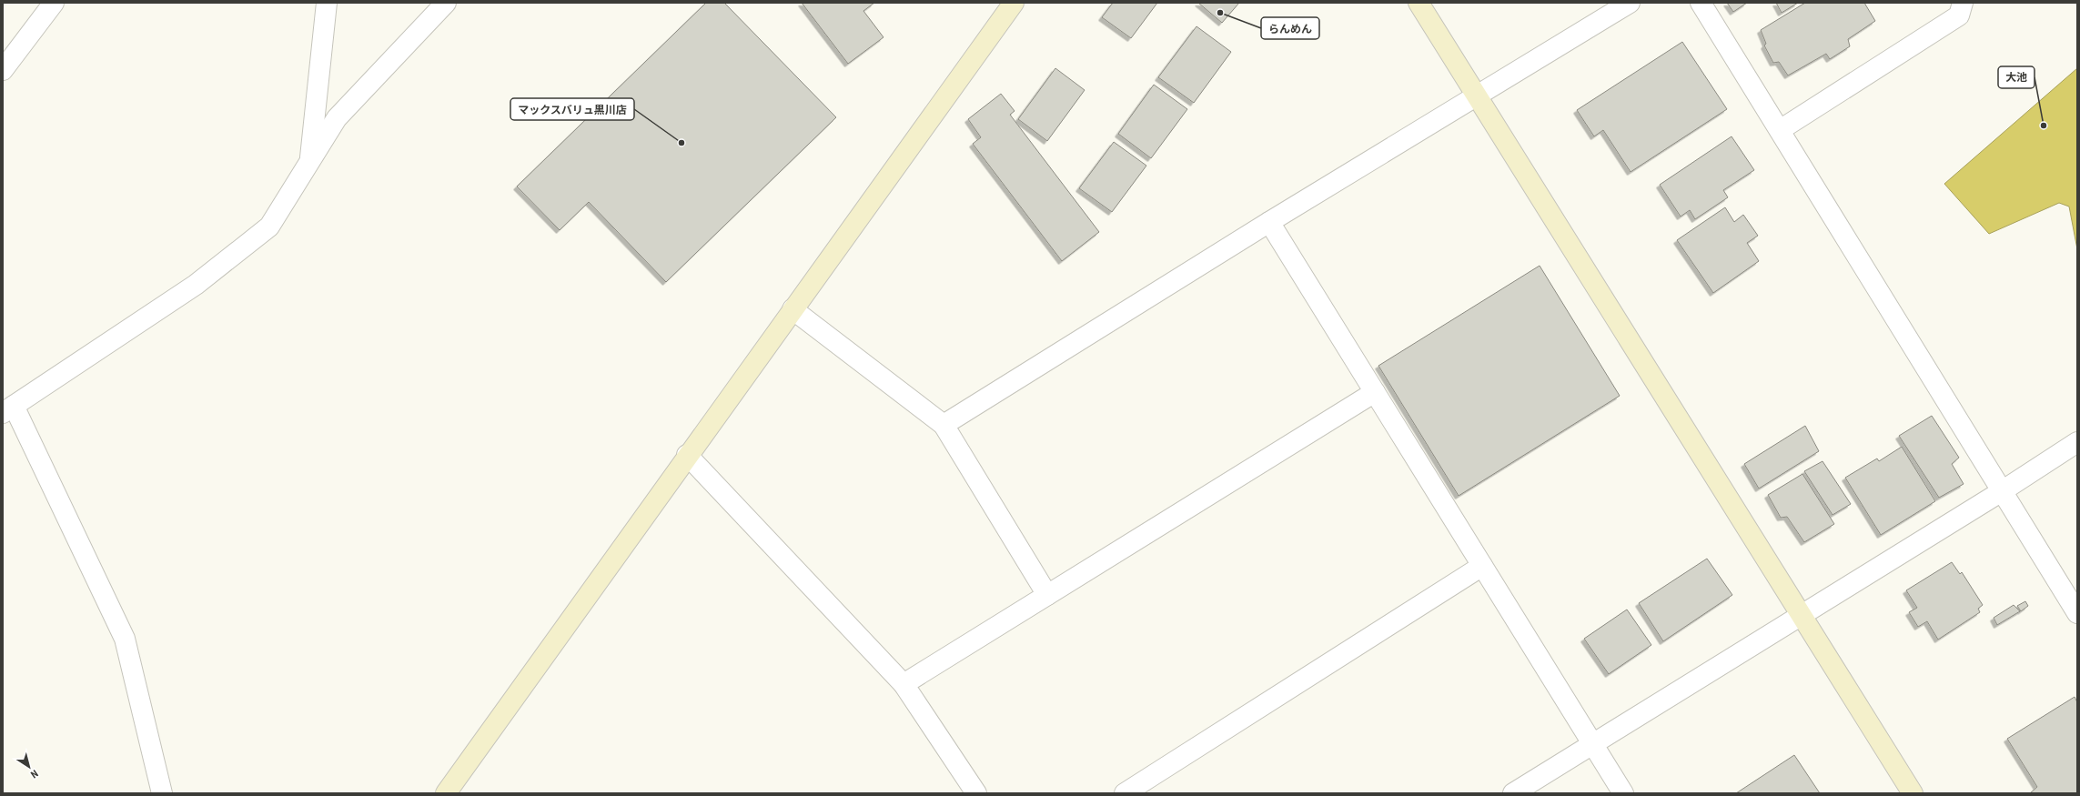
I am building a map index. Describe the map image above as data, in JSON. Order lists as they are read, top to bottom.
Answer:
{
  "places": ["らんめん", "大池", "マックスバリュ黒川店"],
  "north": "bottom right"
}
